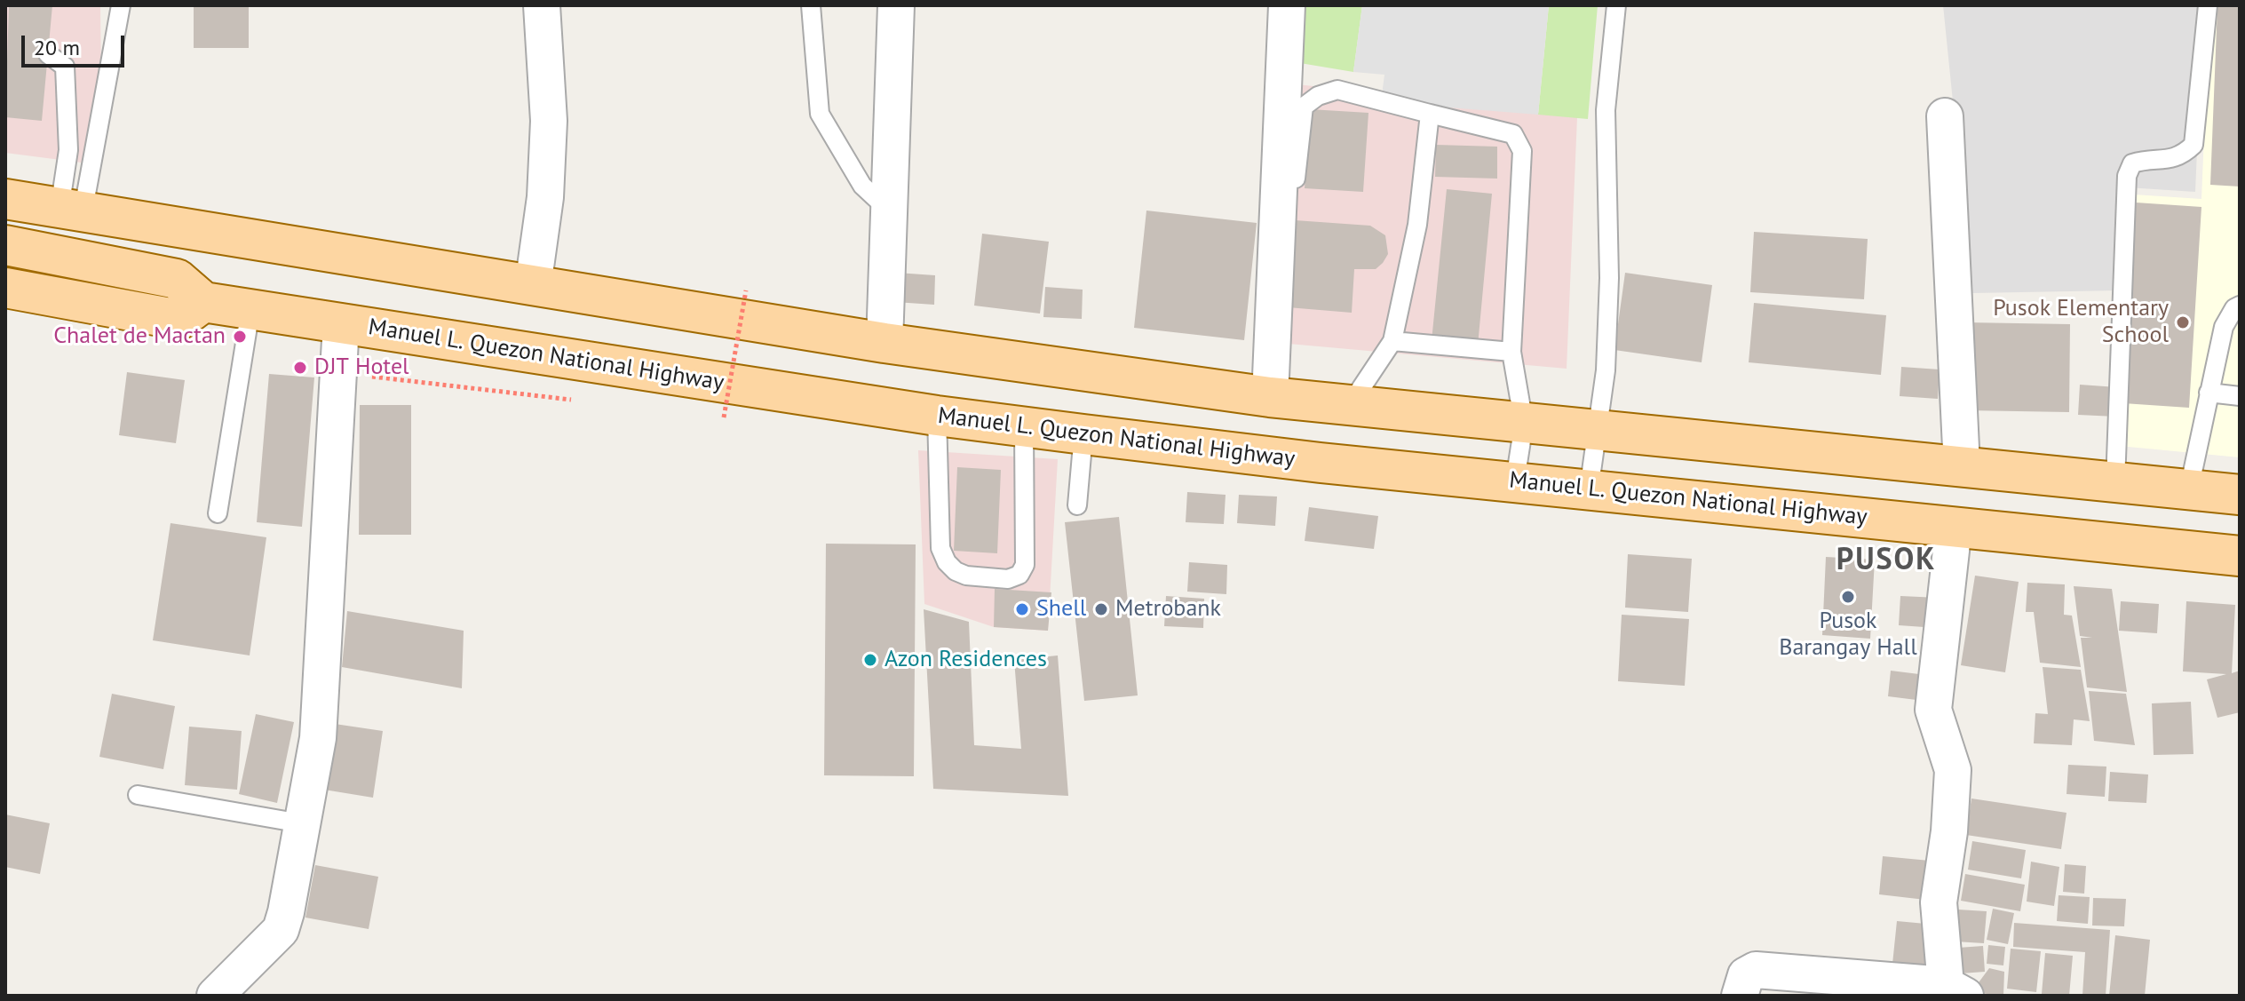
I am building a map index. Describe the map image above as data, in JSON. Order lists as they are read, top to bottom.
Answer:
{
  "streets": {
    "main road": ["Manuel L. Quezon National Highway"]
  },
  "districts": ["PUSOK"],
  "places": [
    "Pusok Elementary School",
    "Chalet de Mactan",
    "DJT Hotel",
    "Pusok Barangay Hall",
    "Shell",
    "Metrobank",
    "Azon Residences"
  ],
  "scale_bar": "20 m"
}
